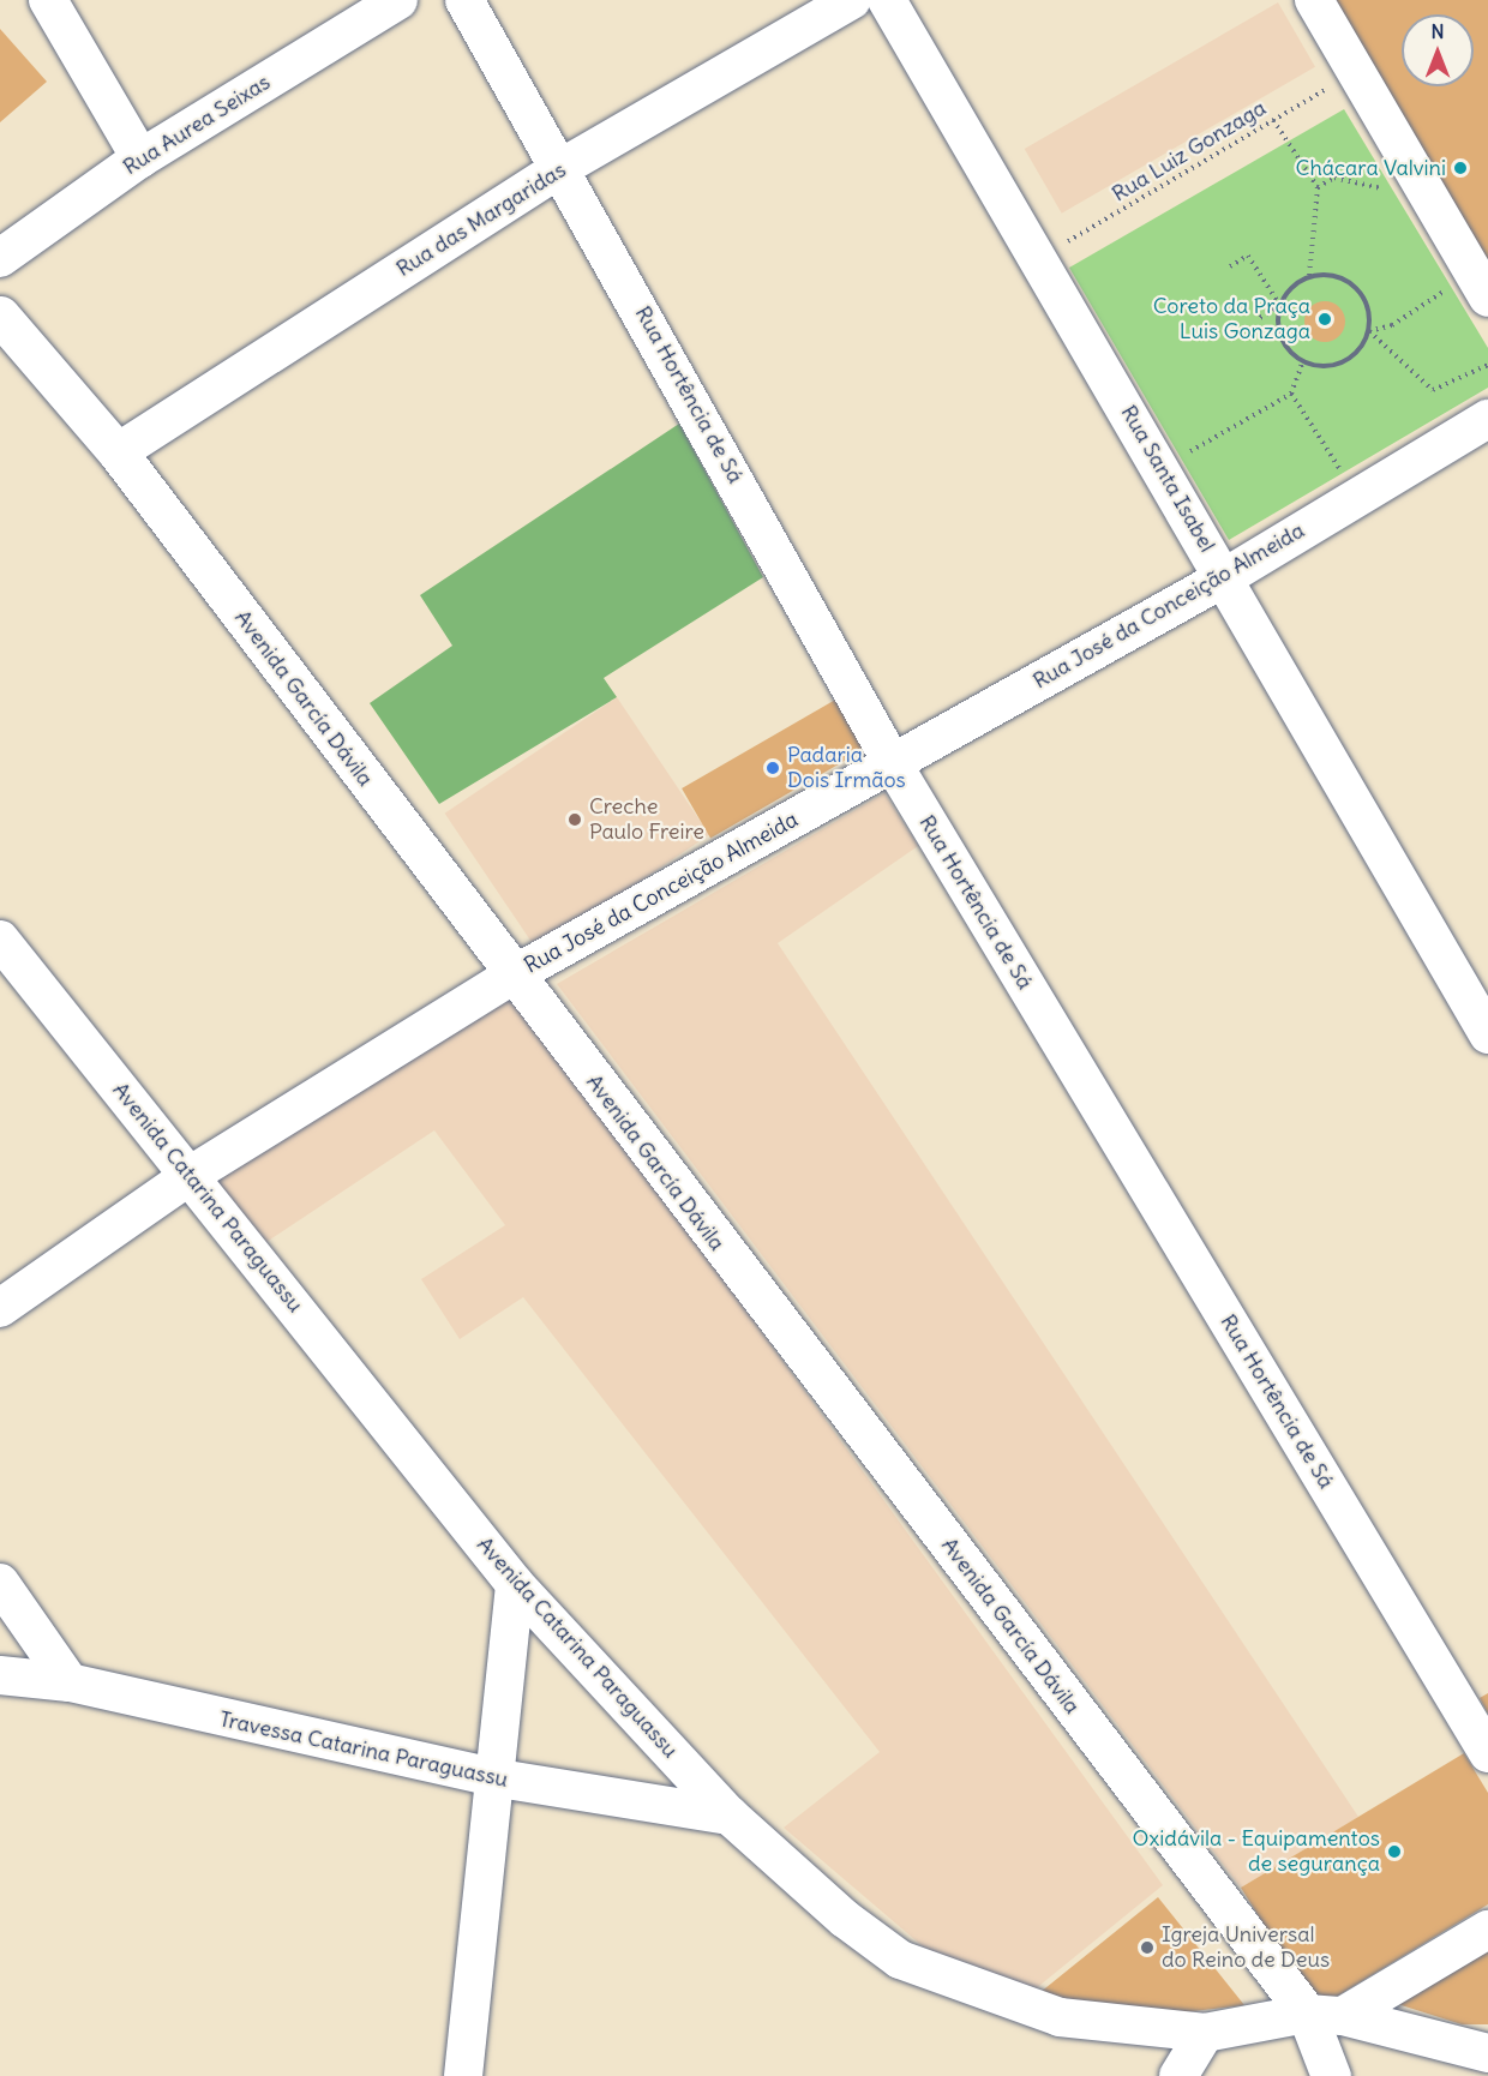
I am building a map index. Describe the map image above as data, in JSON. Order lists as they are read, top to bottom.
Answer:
{
  "streets": {
    "main road": ["Avenida García Dávila"],
    "street": [
      "Rua Aurea Seixas",
      "Rua das Margaridas",
      "Rua Hortência de Sá",
      "Rua Santa Isabel",
      "Rua José da Conceição Almeida",
      "Avenida Catarina Paraguassu",
      "Travessa Catarina Paraguassu"
    ],
    "path": ["Rua Luiz Gonzaga"]
  },
  "crossings": [
    ["Rua Luiz Gonzaga", "Rua Santa Isabel"],
    ["Rua das Margaridas", "Rua Hortência de Sá"],
    ["Rua das Margaridas", "Avenida García Dávila"],
    ["Rua Hortência de Sá", "Rua José da Conceição Almeida"],
    ["Rua Santa Isabel", "Rua José da Conceição Almeida"],
    ["Rua José da Conceição Almeida", "Avenida García Dávila"],
    ["Rua José da Conceição Almeida", "Avenida Catarina Paraguassu"],
    ["Avenida García Dávila", "Avenida Catarina Paraguassu"],
    ["Avenida Catarina Paraguassu", "Travessa Catarina Paraguassu"]
  ],
  "places": [
    "Chácara Valvini",
    "Coreto da Praça Luis Gonzaga",
    "Padaria Dois Irmãos",
    "Creche Paulo Freire",
    "Oxidávila - Equipamentos de segurança",
    "Igreja Universal do Reino de Deus"
  ],
  "north": "top"
}
